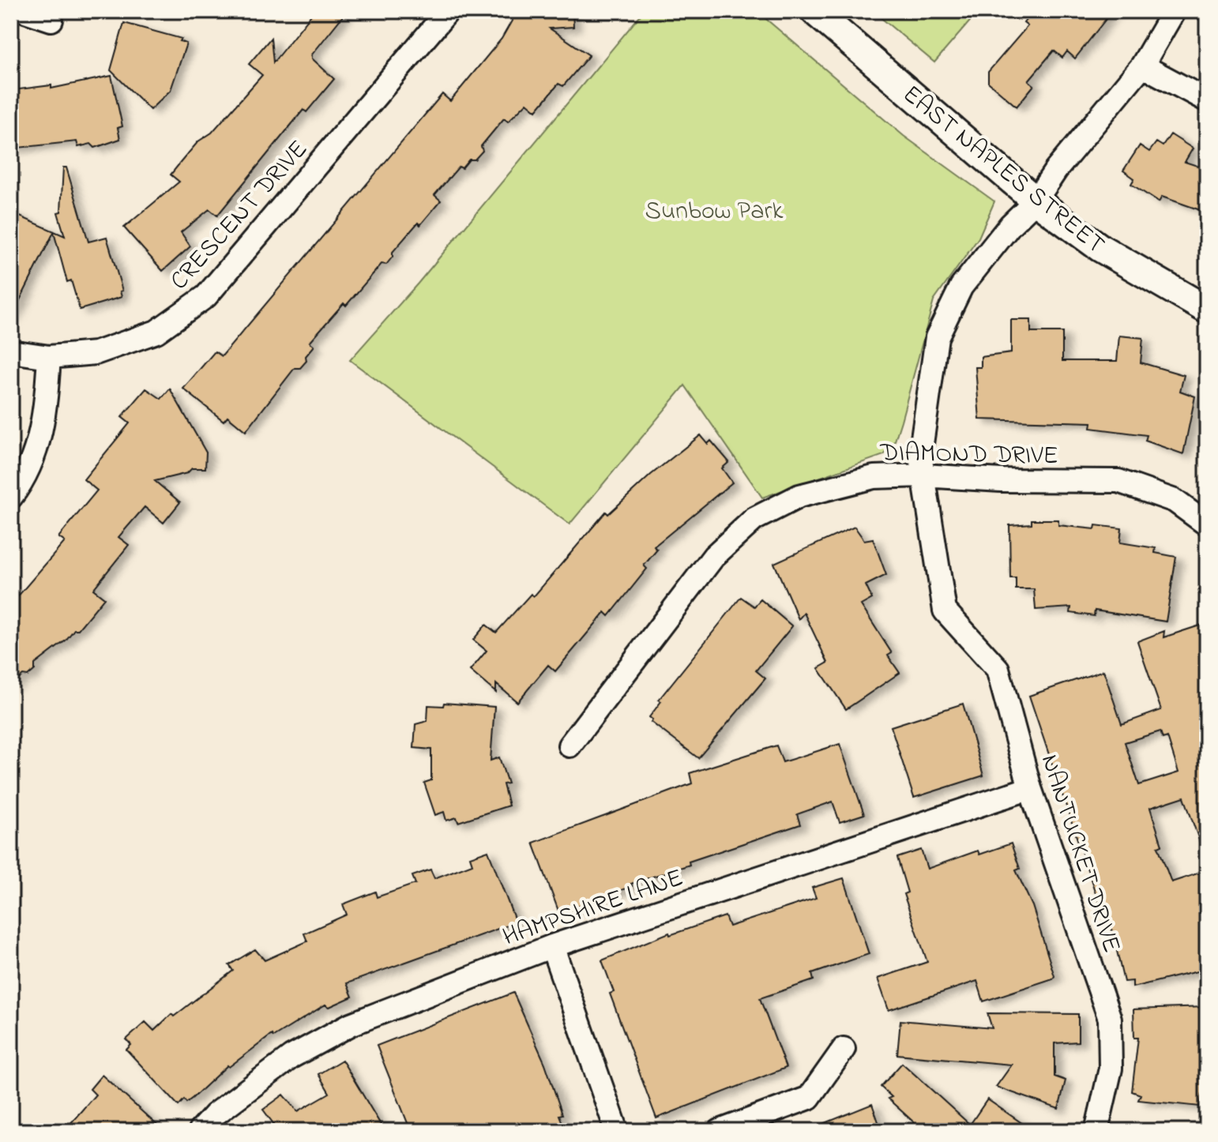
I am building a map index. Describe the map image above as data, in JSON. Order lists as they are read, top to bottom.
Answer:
{
  "streets": {
    "street": [
      "EAST NAPLES STREET",
      "CRESCENT DRIVE",
      "DIAMOND DRIVE",
      "NANTUCKET DRIVE",
      "HAMPSHIRE LANE"
    ]
  },
  "crossings": [
    ["DIAMOND DRIVE", "NANTUCKET DRIVE"],
    ["NANTUCKET DRIVE", "HAMPSHIRE LANE"]
  ],
  "parks": ["Sunbow Park"]
}
